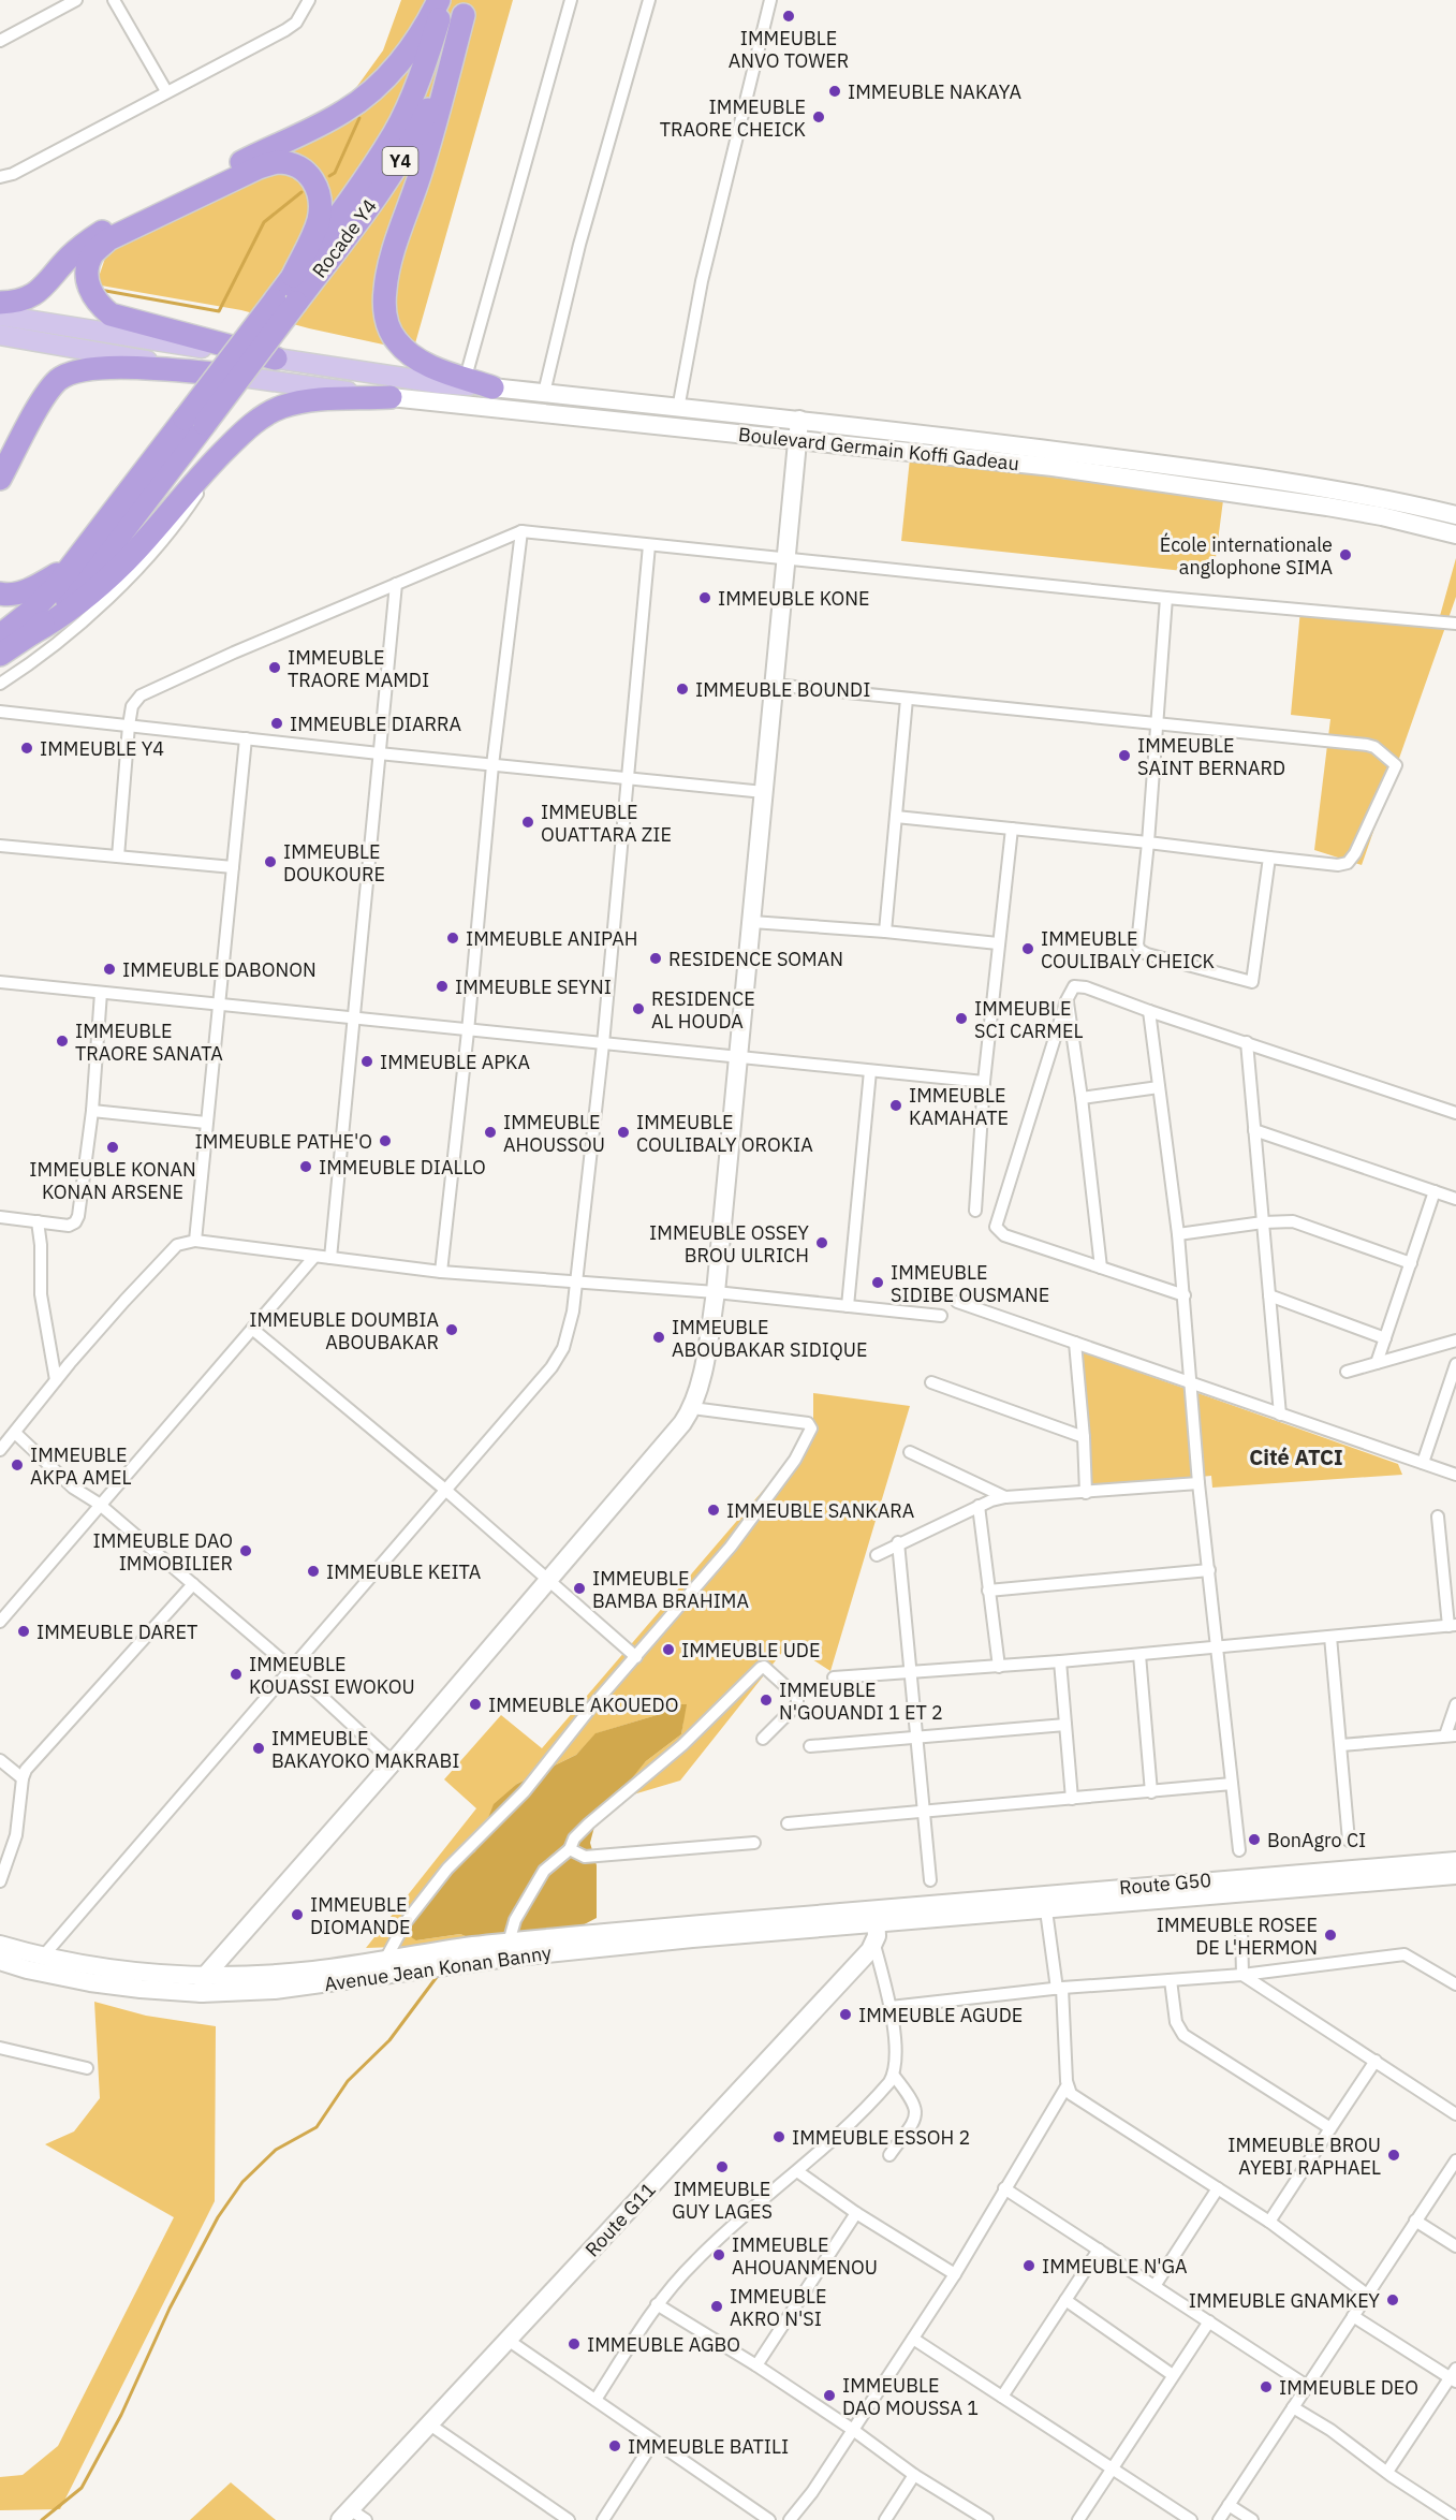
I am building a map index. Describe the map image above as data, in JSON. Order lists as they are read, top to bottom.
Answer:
{
  "streets": {
    "highway": ["Y4", "Rocade Y4"],
    "main road": ["Boulevard Germain Koffi Gadeau"],
    "street": ["Route G50", "Avenue Jean Konan Banny", "Route G11"]
  },
  "crossings": [
    ["Y4", "Rocade Y4"],
    ["Route G50", "Avenue Jean Konan Banny"]
  ],
  "districts": ["Cité ATCI"],
  "places": [
    "IMMEUBLE ANVO TOWER",
    "IMMEUBLE NAKAYA",
    "IMMEUBLE TRAORE CHEICK",
    "École internationale anglophone SIMA",
    "IMMEUBLE KONE",
    "IMMEUBLE TRAORE MAMDI",
    "IMMEUBLE BOUNDI",
    "IMMEUBLE DIARRA",
    "IMMEUBLE Y4",
    "IMMEUBLE SAINT BERNARD",
    "IMMEUBLE OUATTARA ZIE",
    "IMMEUBLE DOUKOURE",
    "IMMEUBLE ANIPAH",
    "IMMEUBLE COULIBALY CHEICK",
    "RESIDENCE SOMAN",
    "IMMEUBLE DABONON",
    "IMMEUBLE SEYNI",
    "RESIDENCE AL HOUDA",
    "IMMEUBLE SCI CARMEL",
    "IMMEUBLE TRAORE SANATA",
    "IMMEUBLE APKA",
    "IMMEUBLE KAMAHATE",
    "IMMEUBLE AHOUSSOU",
    "IMMEUBLE COULIBALY OROKIA",
    "IMMEUBLE PATHE'O",
    "IMMEUBLE KONAN KONAN ARSENE",
    "IMMEUBLE DIALLO",
    "IMMEUBLE OSSEY BROU ULRICH",
    "IMMEUBLE SIDIBE OUSMANE",
    "IMMEUBLE DOUMBIA ABOUBAKAR",
    "IMMEUBLE ABOUBAKAR SIDIQUE",
    "IMMEUBLE AKPA AMEL",
    "IMMEUBLE SANKARA",
    "IMMEUBLE DAO IMMOBILIER",
    "IMMEUBLE KEITA",
    "IMMEUBLE BAMBA BRAHIMA",
    "IMMEUBLE DARET",
    "IMMEUBLE UDE",
    "IMMEUBLE KOUASSI EWOKOU",
    "IMMEUBLE N'GOUANDI 1 ET 2",
    "IMMEUBLE AKOUEDO",
    "IMMEUBLE BAKAYOKO MAKRABI",
    "BonAgro CI",
    "IMMEUBLE DIOMANDE",
    "IMMEUBLE ROSEE DE L'HERMON",
    "IMMEUBLE AGUDE",
    "IMMEUBLE ESSOH 2",
    "IMMEUBLE BROU AYEBI RAPHAEL",
    "IMMEUBLE GUY LAGES",
    "IMMEUBLE AHOUANMENOU",
    "IMMEUBLE N'GA",
    "IMMEUBLE GNAMKEY",
    "IMMEUBLE AKRO N'SI",
    "IMMEUBLE AGBO",
    "IMMEUBLE DEO",
    "IMMEUBLE DAO MOUSSA 1",
    "IMMEUBLE BATILI"
  ]
}
